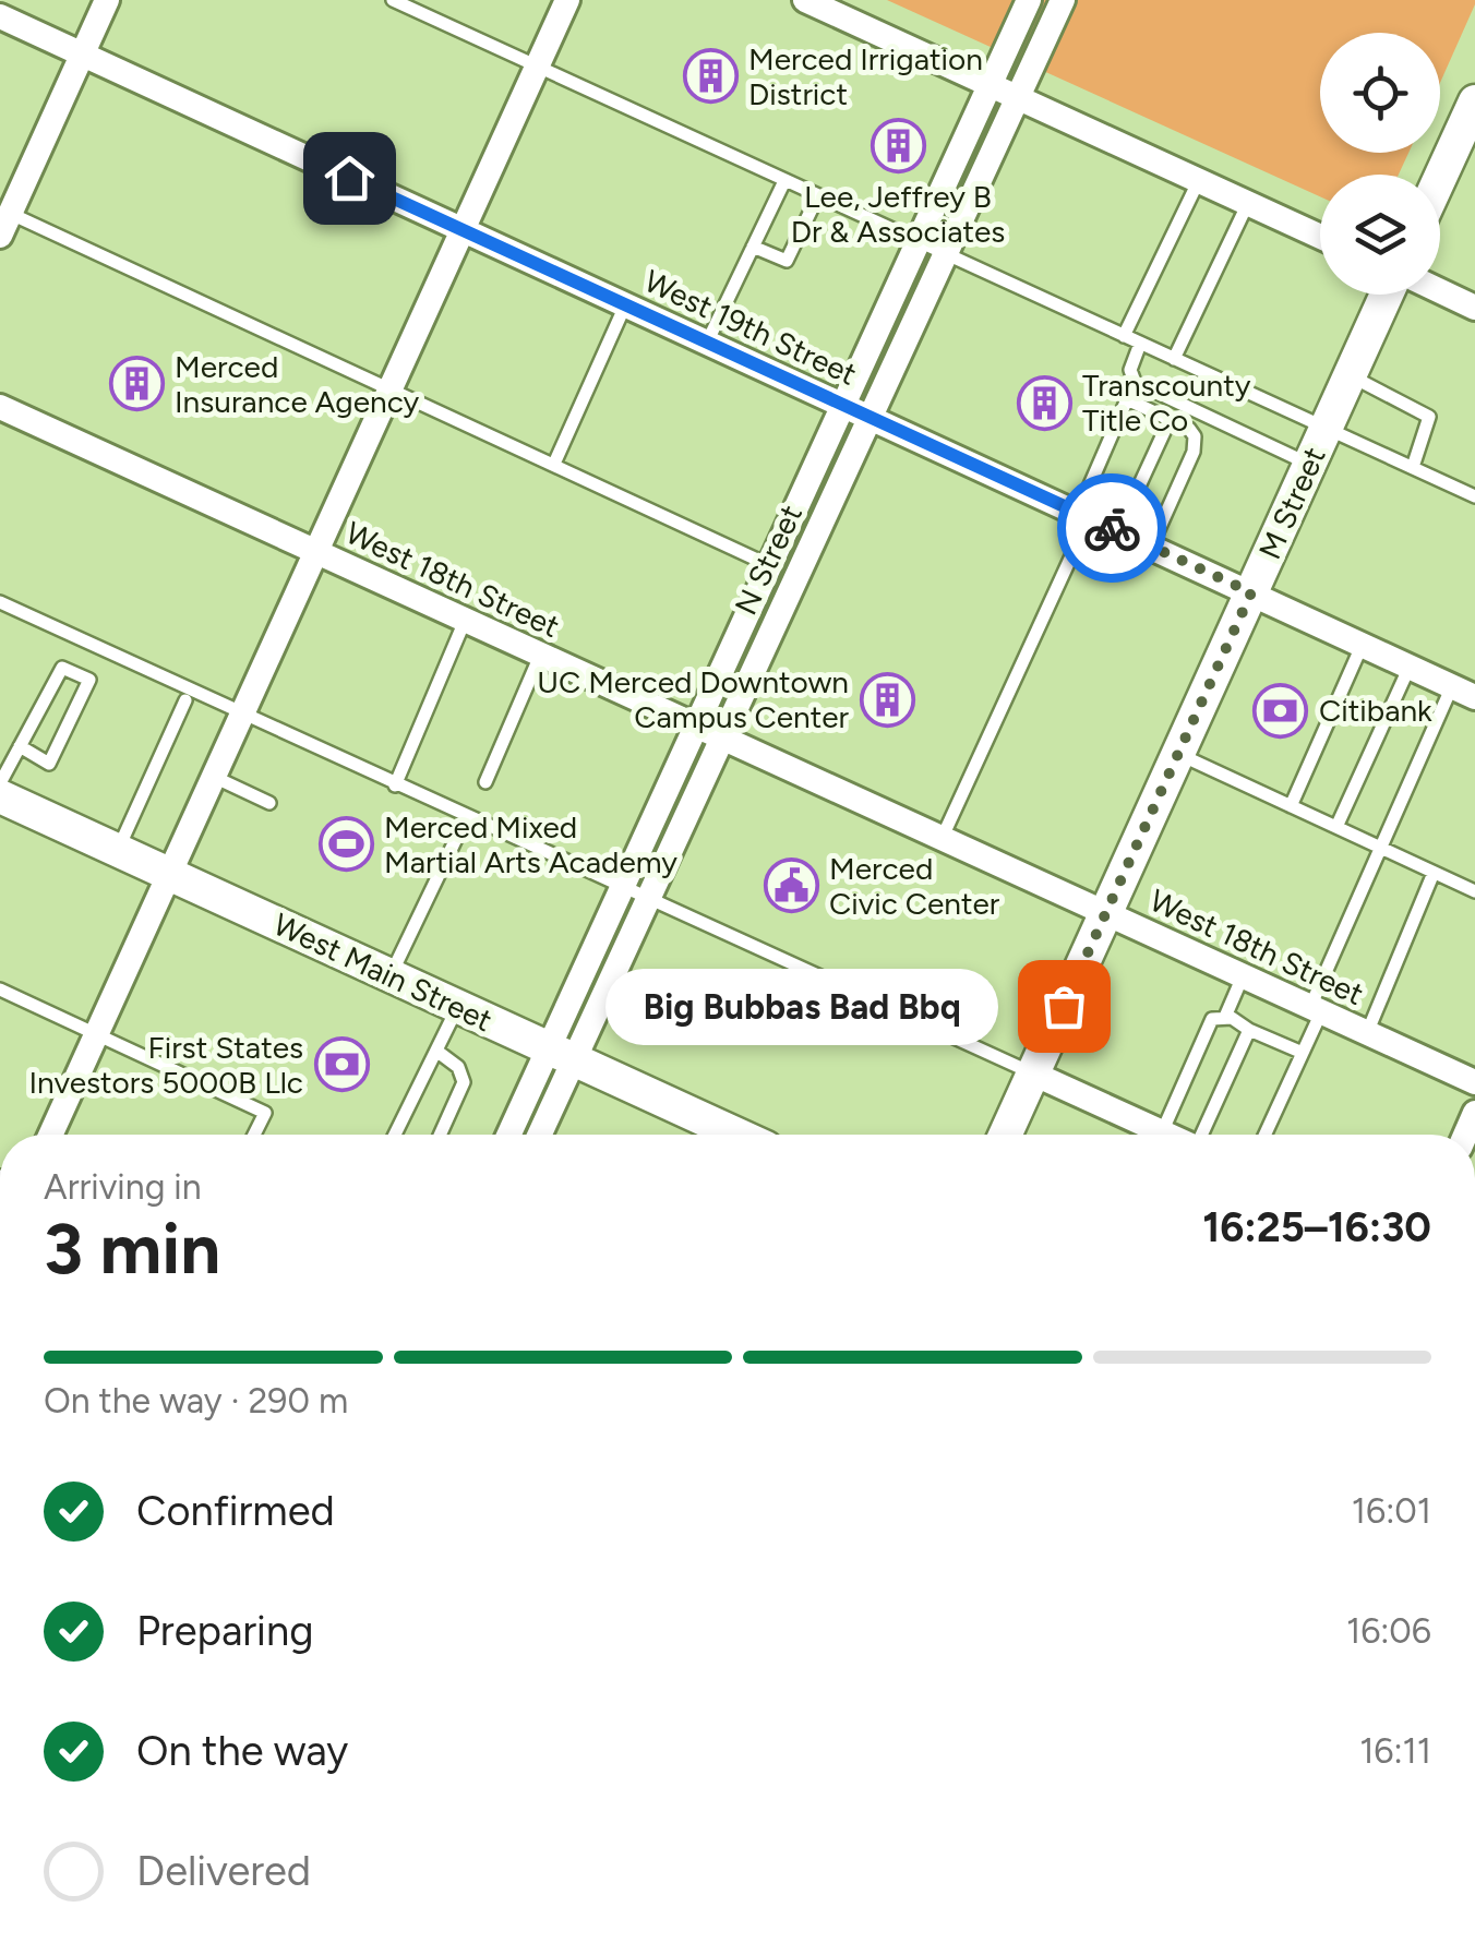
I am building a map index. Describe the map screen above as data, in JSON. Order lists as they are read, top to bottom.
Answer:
{
  "streets": {
    "street": [
      "West 19th Street",
      "M Street",
      "N Street",
      "West 18th Street",
      "West Main Street"
    ]
  },
  "crossings": [
    ["West 19th Street", "M Street"],
    ["West 19th Street", "N Street"],
    ["M Street", "West 18th Street"],
    ["N Street", "West 18th Street"],
    ["N Street", "West Main Street"]
  ],
  "places": {
    "building": [
      "Merced Irrigation District",
      "Lee, Jeffrey B Dr & Associates",
      "Merced Insurance Agency",
      "Transcounty Title Co",
      "UC Merced Downtown Campus Center"
    ],
    "bank": ["Citibank", "First States Investors 5000B Llc"],
    "sports": ["Merced Mixed Martial Arts Academy"],
    "public building": ["Merced Civic Center"],
    "other": ["Big Bubbas Bad Bbq"]
  },
  "page": {
    "bubble": "Big Bubbas Bad Bbq",
    "heading": ["3 min", "Arriving in", "16:25–16:30"],
    "bar": "On the way · 290 m",
    "list": [
      ["Confirmed", "16:01"],
      ["Preparing", "16:06"],
      ["On the way", "16:11"],
      "Delivered"
    ]
  }
}
